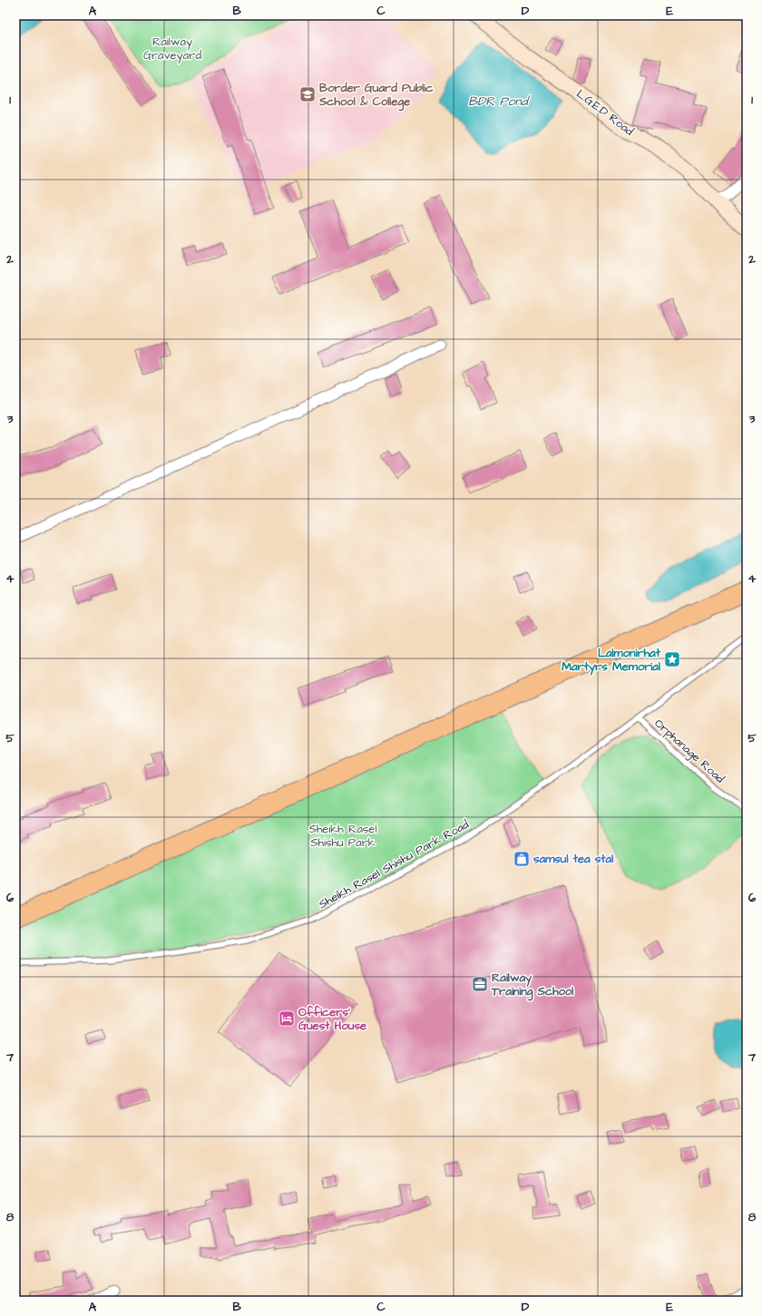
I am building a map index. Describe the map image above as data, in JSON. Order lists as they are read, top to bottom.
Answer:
{
  "streets": {
    "main road": ["L.G.E.D Road"],
    "lane": ["Orphanage Road", "Sheikh Rasel Shishu Park Road"]
  },
  "crossings": [
    ["Orphanage Road", "Sheikh Rasel Shishu Park Road"]
  ],
  "water": ["BDR Pond"],
  "parks": ["Railway Graveyard", "Sheikh Rasel Shishu Park"],
  "places": {
    "school or university": ["Border Guard Public School & College"],
    "place": ["Lalmonirhat Martyrs Memorial"],
    "shop": ["samsul tea stal"],
    "office": ["Railway Training School"],
    "hotel": ["Officers' Guest House"]
  },
  "grid": {
    "columns": [
      "A",
      "B",
      "C",
      "D",
      "E"
    ],
    "rows": [
      "1",
      "2",
      "3",
      "4",
      "5",
      "6",
      "7",
      "8"
    ]
  }
}
